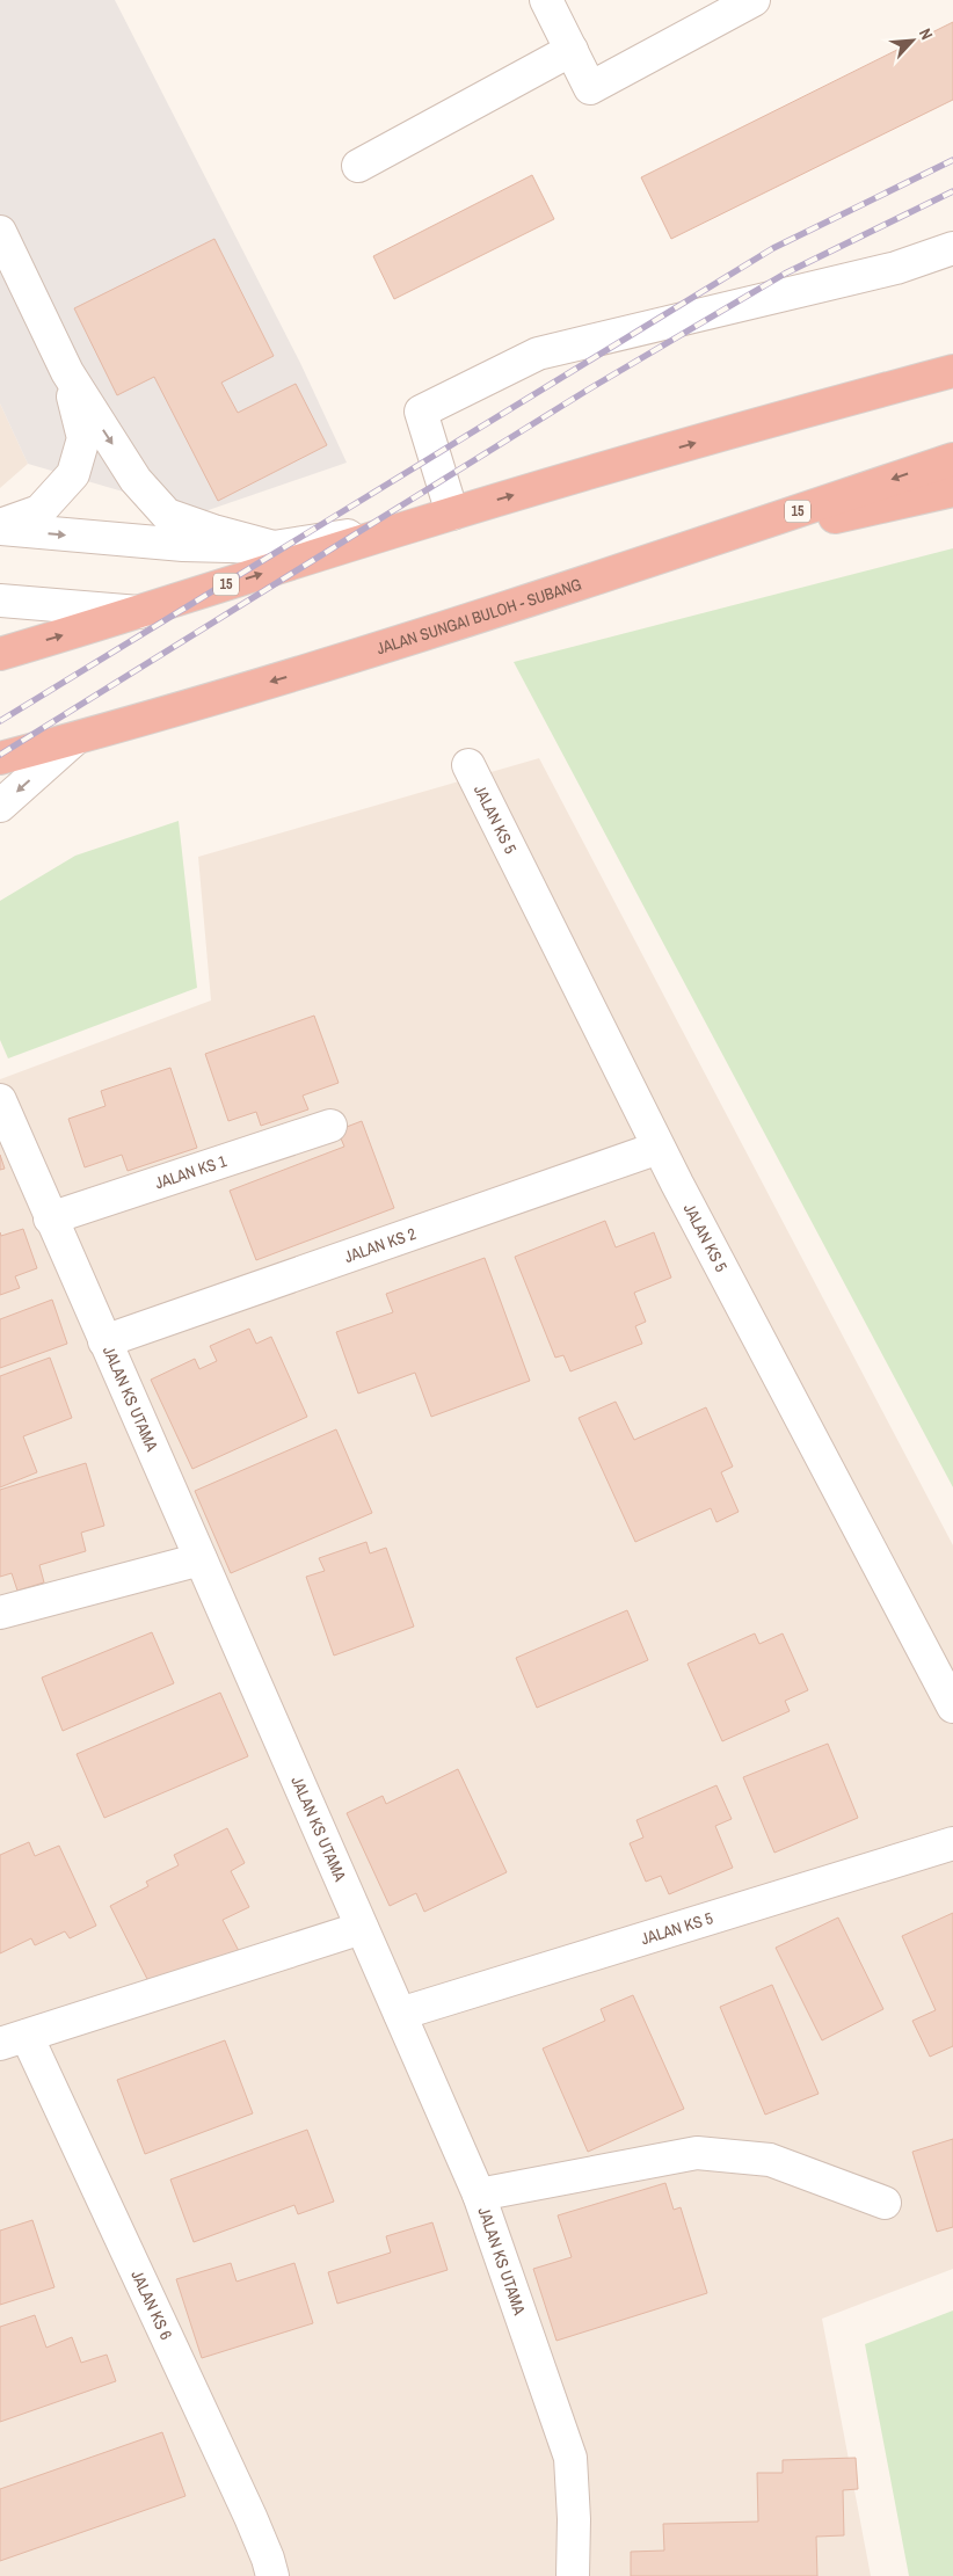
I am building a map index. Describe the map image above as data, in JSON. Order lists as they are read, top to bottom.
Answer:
{
  "streets": {
    "highway": ["15", "JALAN SUNGAI BULOH - SUBANG"],
    "street": [
      "JALAN KS 5",
      "JALAN KS 1",
      "JALAN KS 2",
      "JALAN KS UTAMA",
      "JALAN KS 6"
    ]
  },
  "crossings": [
    ["JALAN KS 5", "JALAN KS 2"],
    ["JALAN KS 5", "JALAN KS UTAMA"],
    ["JALAN KS 1", "JALAN KS UTAMA"],
    ["JALAN KS 2", "JALAN KS UTAMA"]
  ],
  "north": "top right"
}
